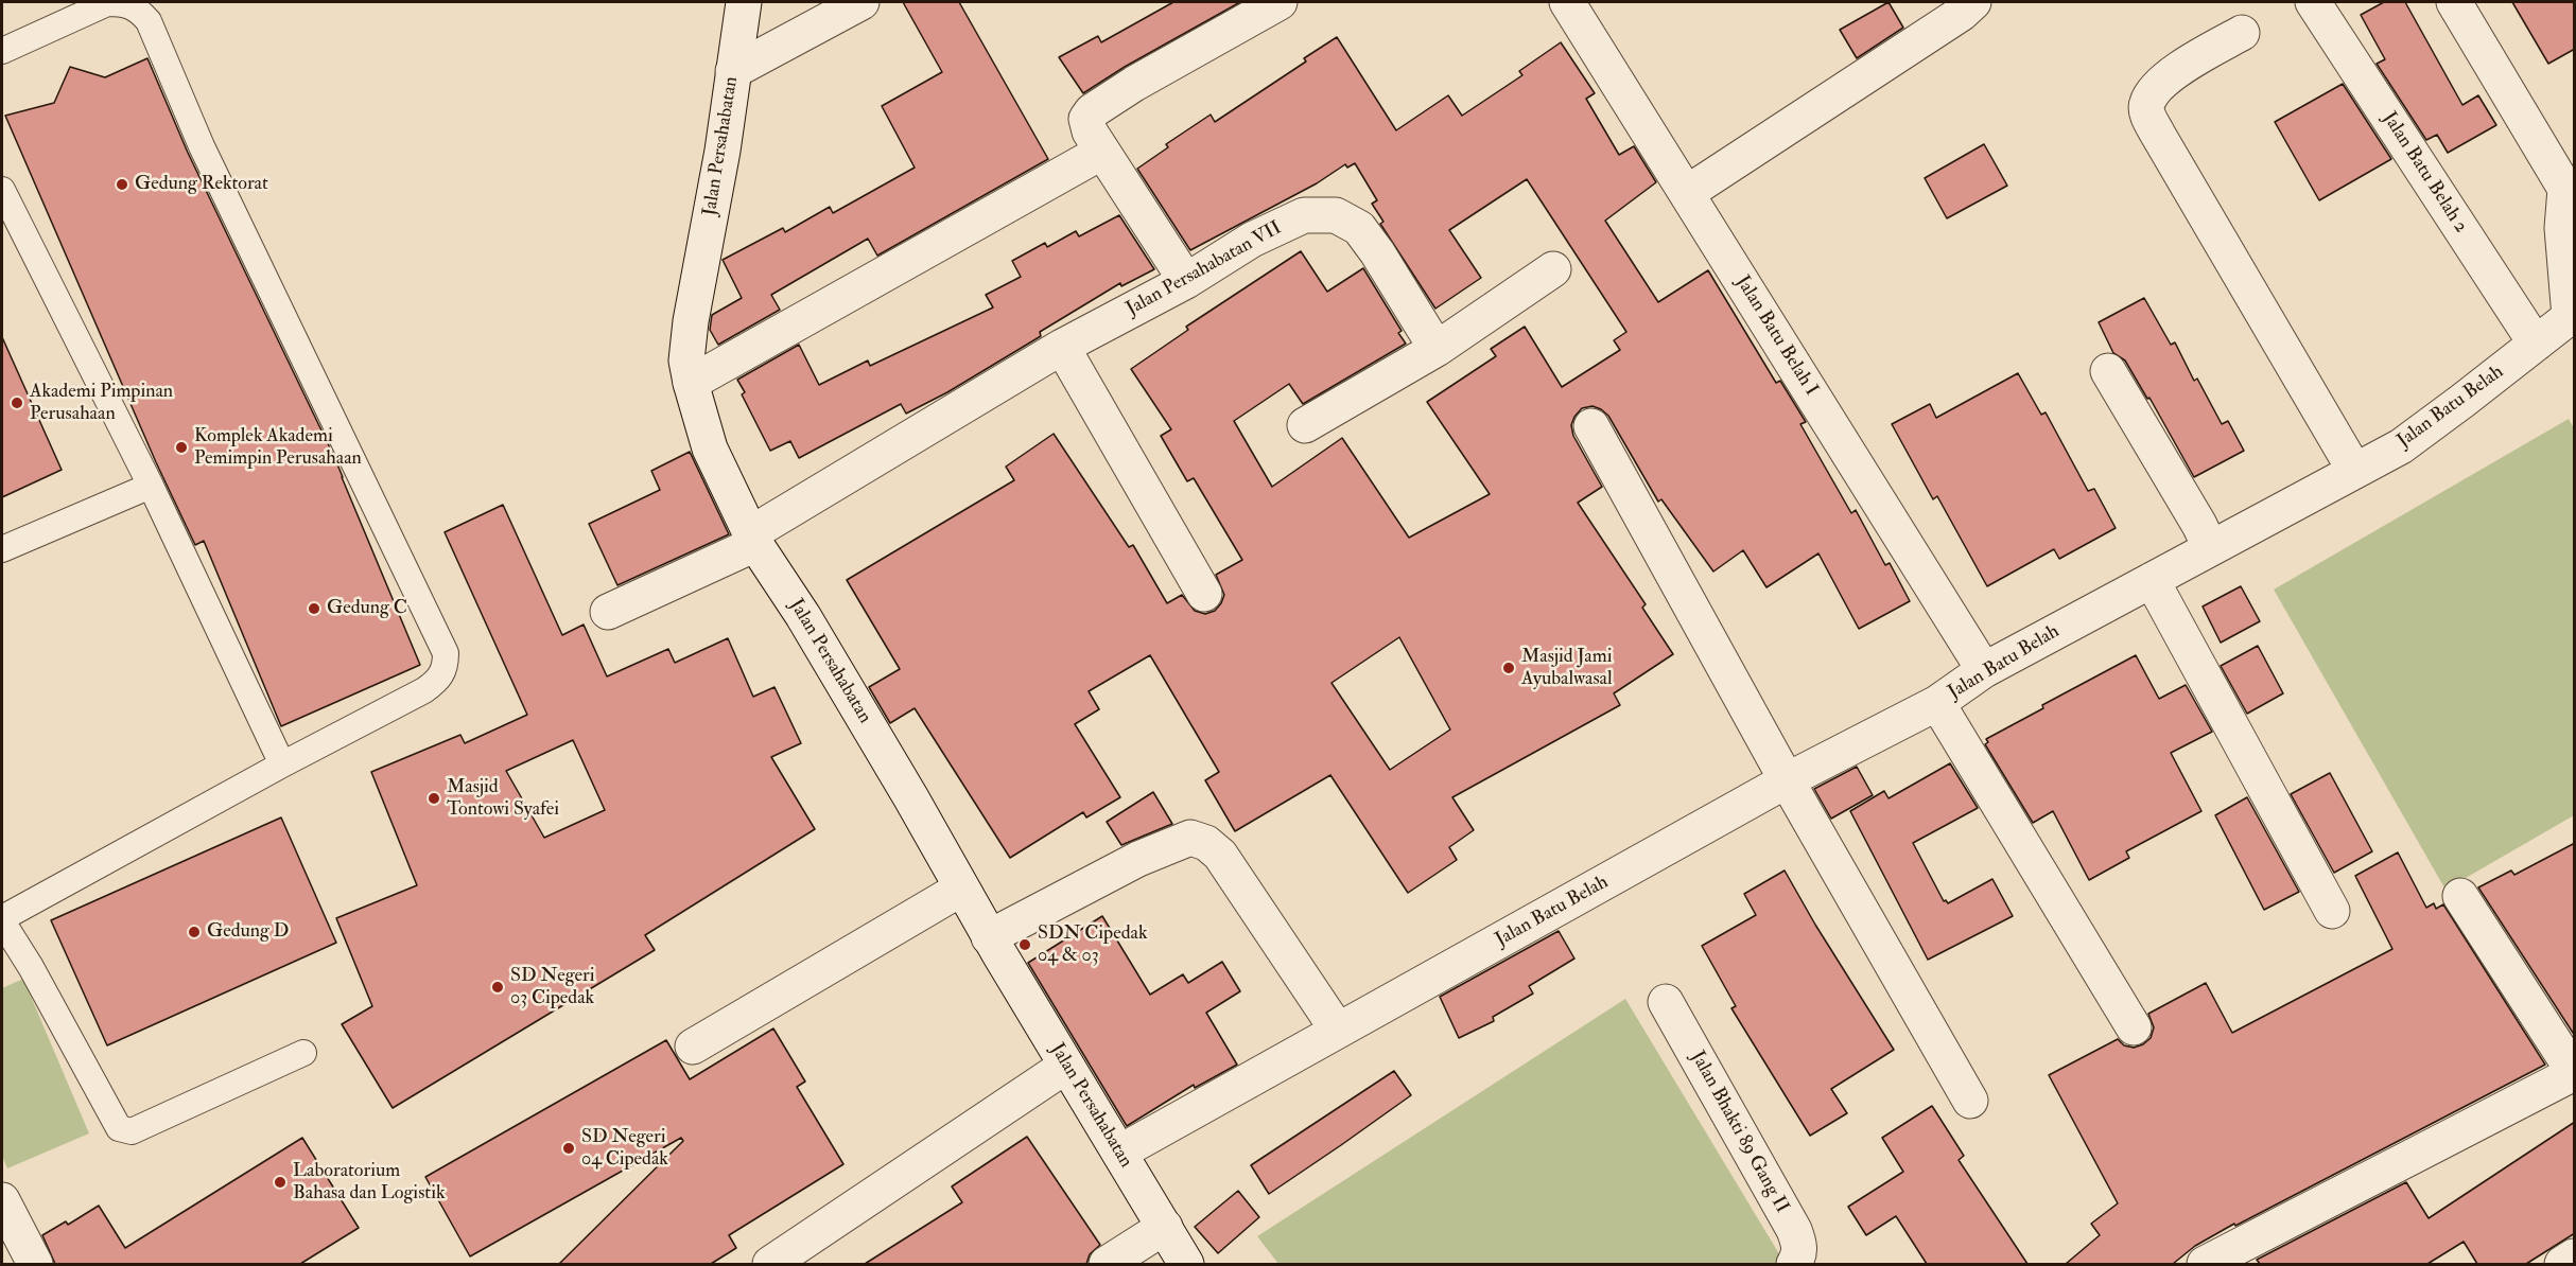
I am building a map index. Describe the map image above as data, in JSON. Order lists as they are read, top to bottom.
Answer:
{
  "streets": {
    "street": [
      "Jalan Persahabatan",
      "Jalan Batu Belah 2",
      "Jalan Persahabatan VII",
      "Jalan Batu Belah I",
      "Jalan Batu Belah",
      "Jalan Bhakti 89 Gang II"
    ]
  },
  "crossings": [
    ["Jalan Persahabatan", "Jalan Persahabatan VII"],
    ["Jalan Persahabatan", "Jalan Batu Belah"],
    ["Jalan Batu Belah 2", "Jalan Batu Belah"],
    ["Jalan Batu Belah I", "Jalan Batu Belah"]
  ],
  "places": [
    "Gedung Rektorat",
    "Akademi Pimpinan Perusahaan",
    "Komplek Akademi Pemimpin Perusahaan",
    "Gedung C",
    "Masjid Jami Ayubalwasal",
    "Masjid Tontowi Syafei",
    "Gedung D",
    "SDN Cipedak 04 & 03",
    "SD Negeri 03 Cipedak",
    "SD Negeri 04 Cipedak",
    "Laboratorium Bahasa dan Logistik"
  ]
}
